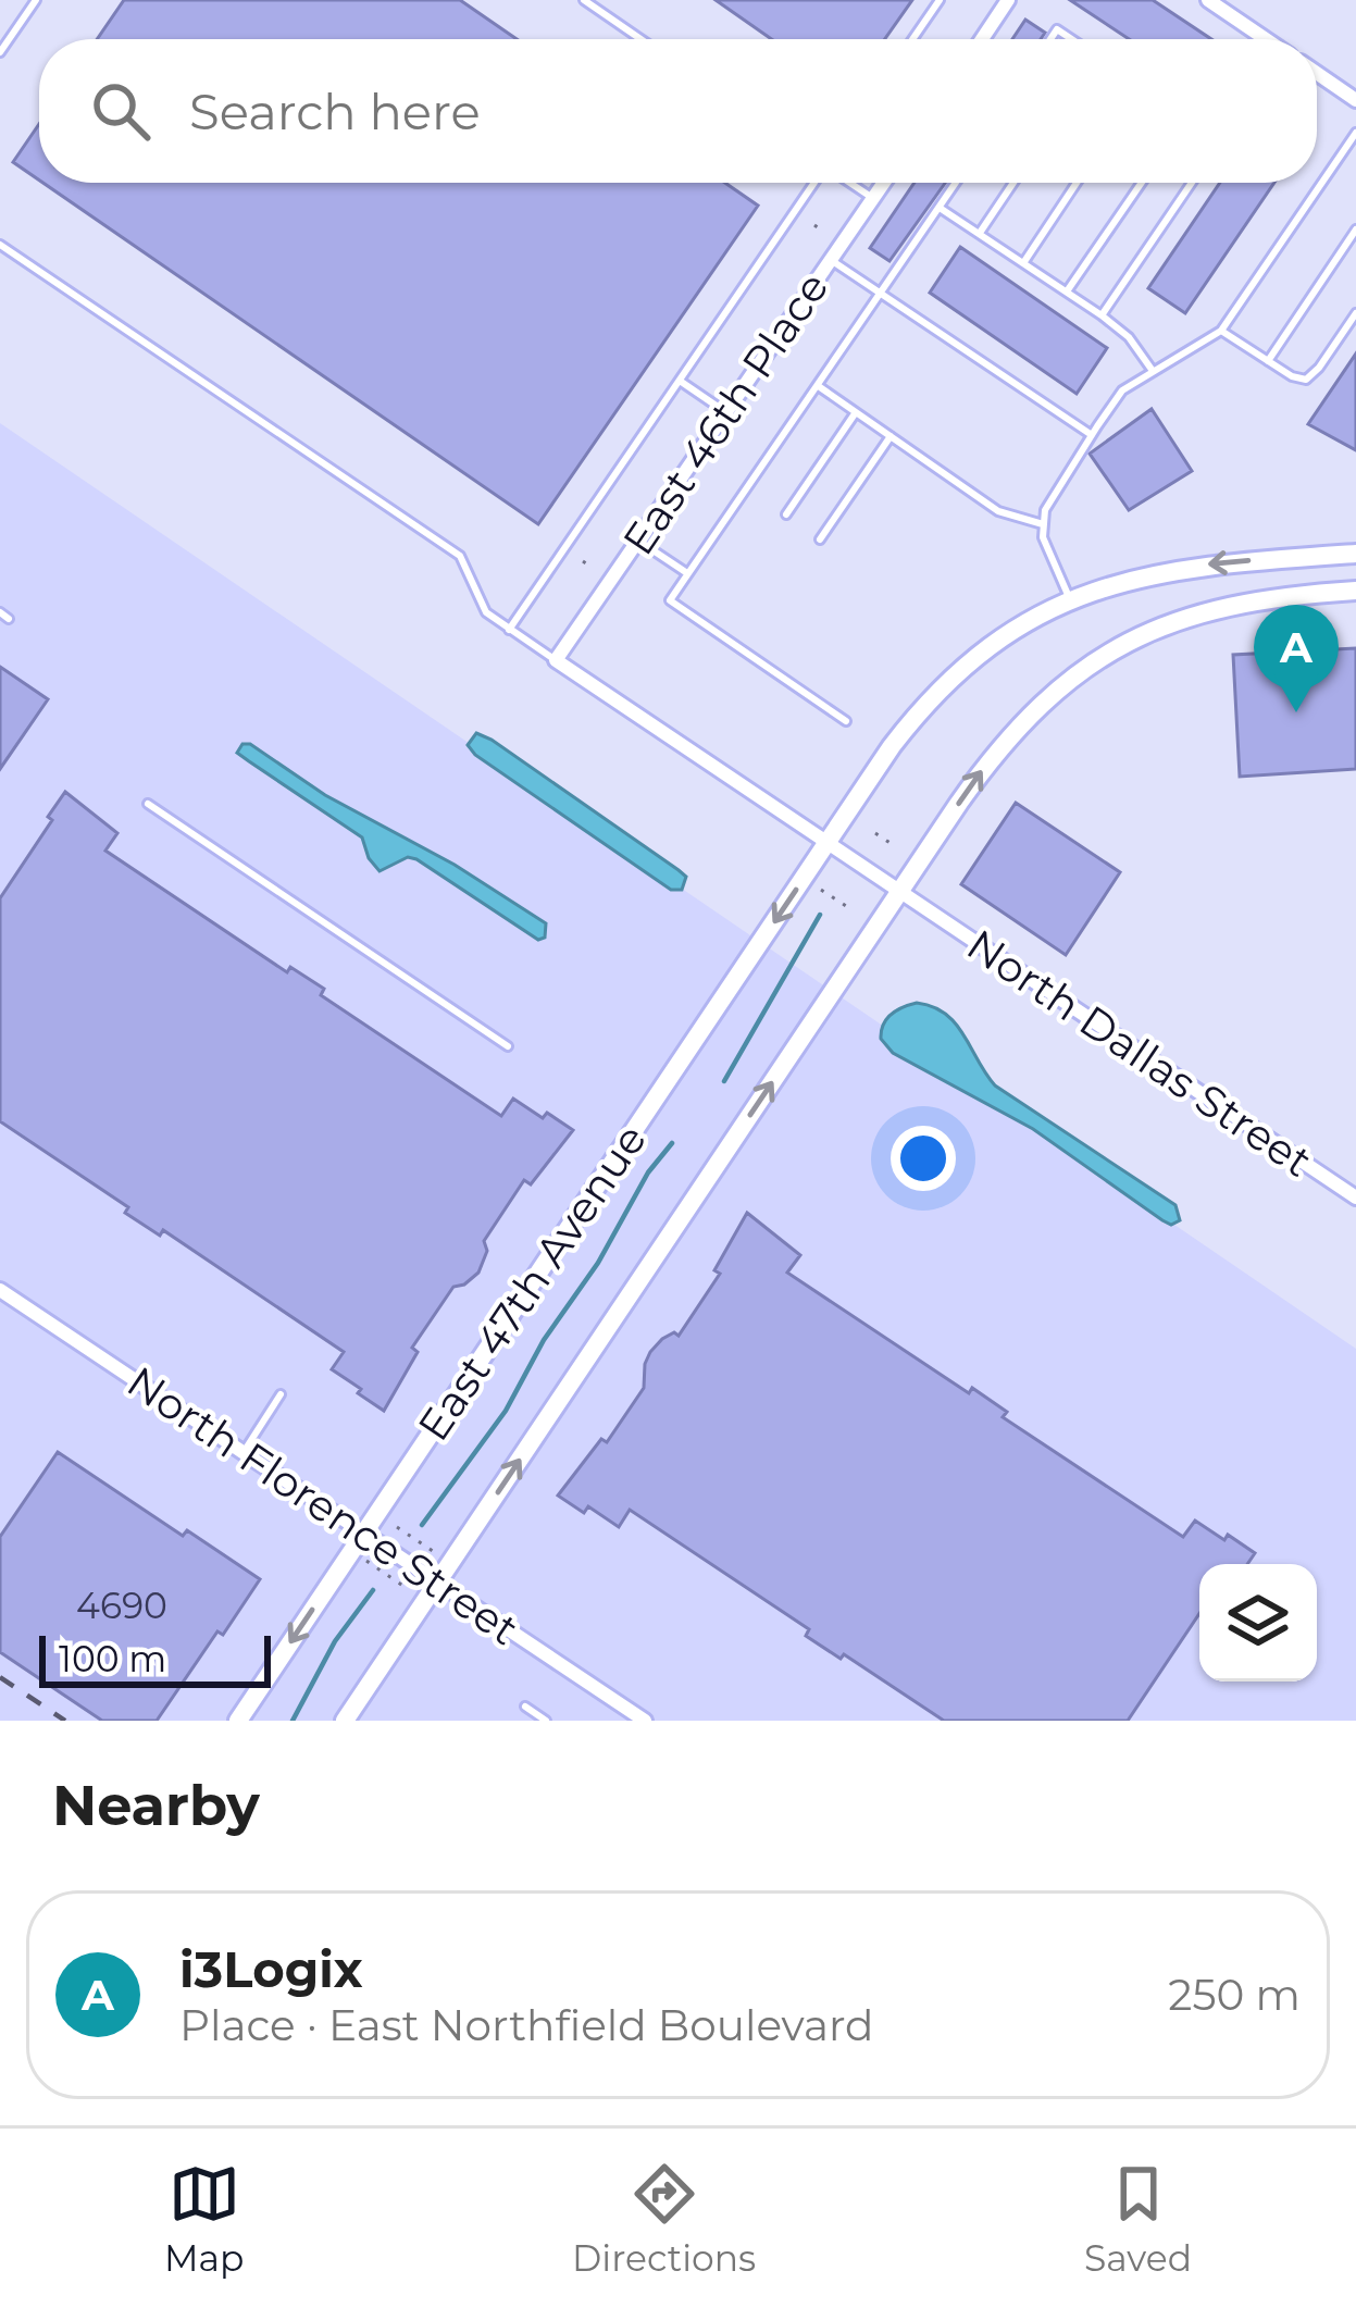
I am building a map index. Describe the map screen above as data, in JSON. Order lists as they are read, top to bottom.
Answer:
{
  "streets": {
    "main road": ["East 47th Avenue"],
    "street": ["East 46th Place", "North Dallas Street", "North Florence Street"]
  },
  "crossings": [
    ["North Dallas Street", "East 47th Avenue"],
    ["East 47th Avenue", "North Florence Street"]
  ],
  "house_numbers": ["4690"],
  "scale_bar": "100 m",
  "page": {
    "search": "Search here",
    "pins": "A",
    "scale": "100 m",
    "heading": "Nearby",
    "list": [
      {
        "mark": "A",
        "name": "i3Logix",
        "note": "Place · East Northfield Boulevard",
        "value": "250 m"
      }
    ],
    "nav": ["Map", "Directions", "Saved"]
  }
}
